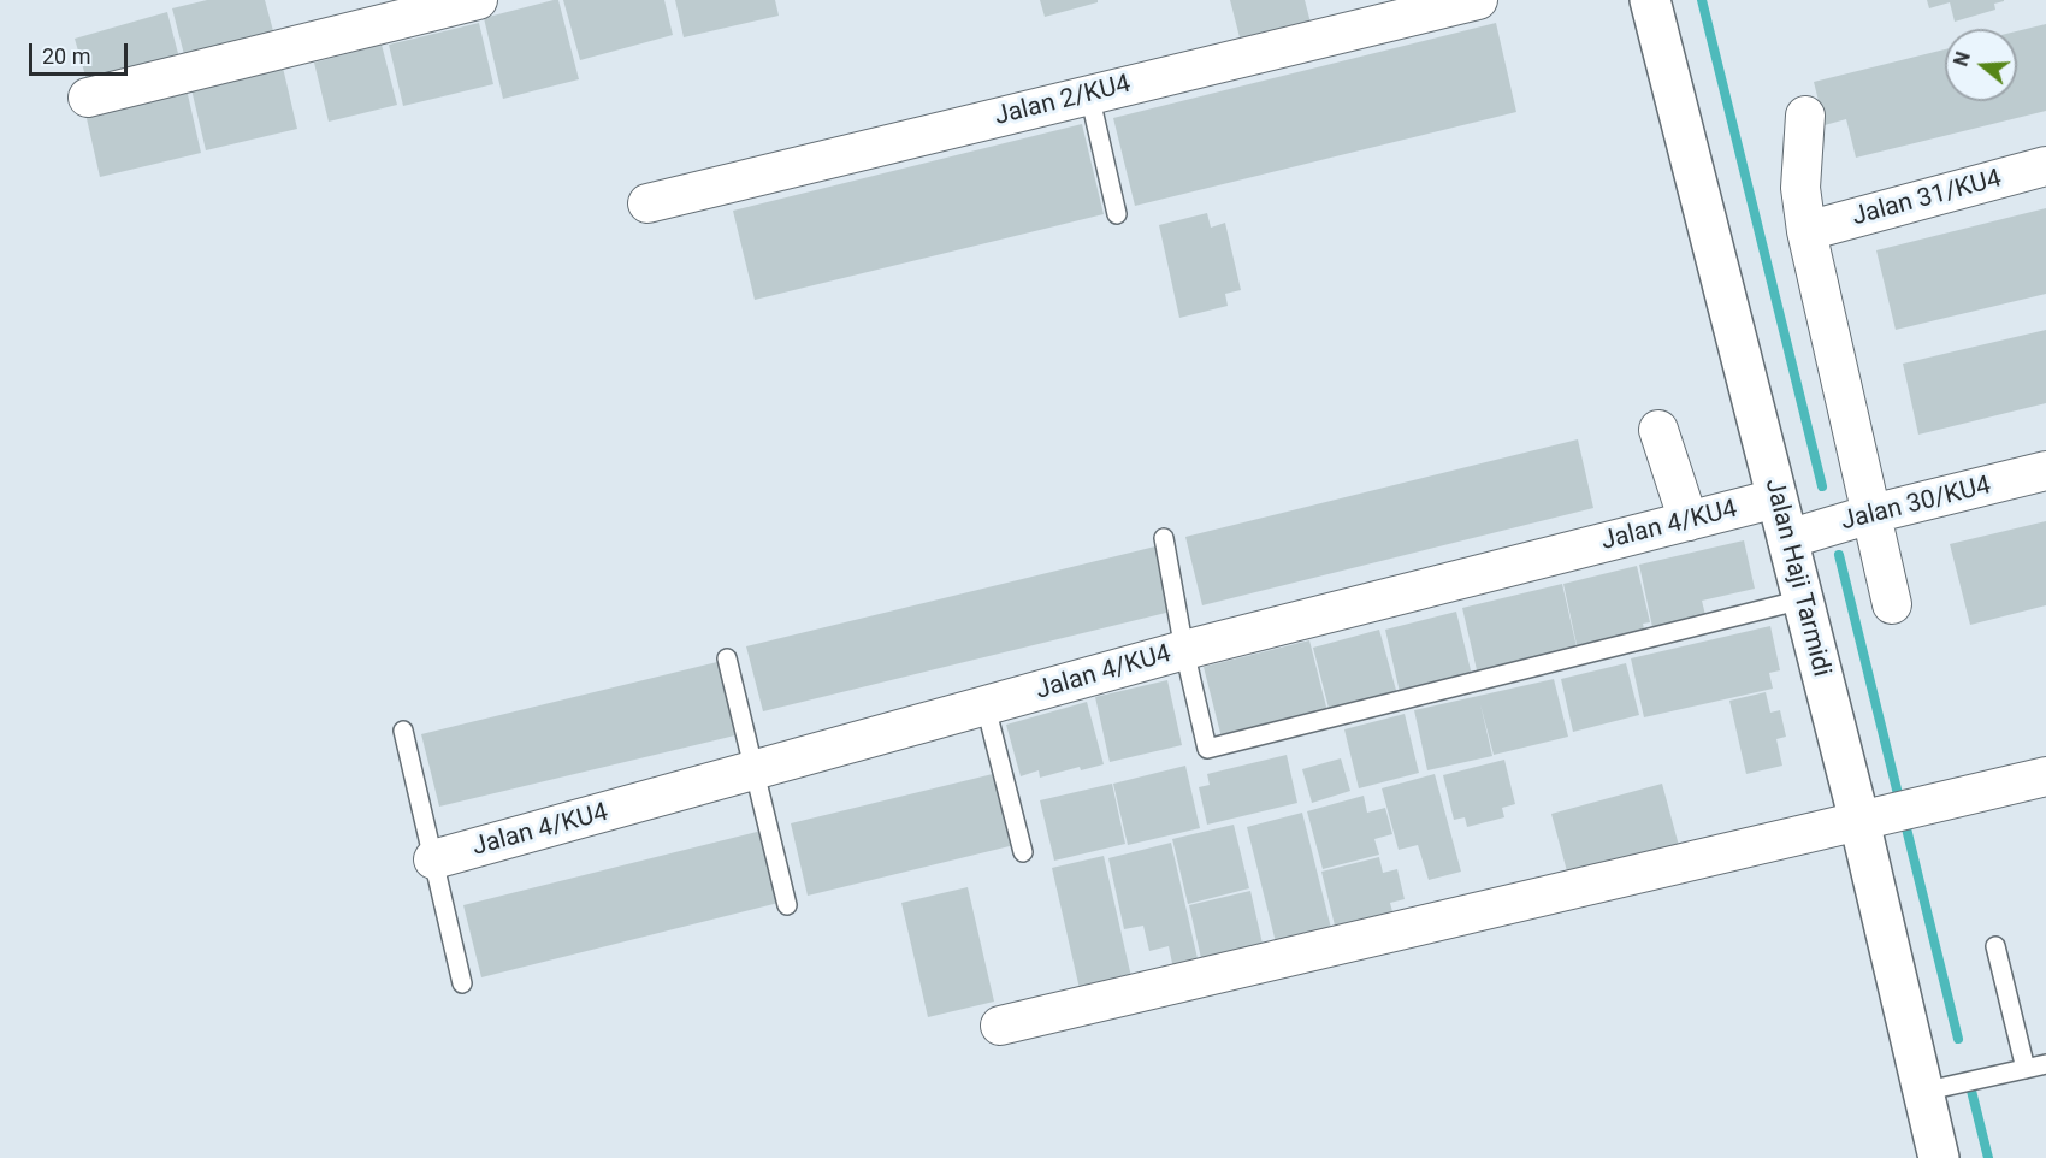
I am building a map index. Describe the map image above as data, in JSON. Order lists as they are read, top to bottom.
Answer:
{
  "streets": {
    "street": [
      "Jalan 2/KU4",
      "Jalan 31/KU4",
      "Jalan 30/KU4",
      "Jalan 4/KU4",
      "Jalan Haji Tarmidi"
    ]
  },
  "crossings": [
    ["Jalan 30/KU4", "Jalan Haji Tarmidi"],
    ["Jalan 4/KU4", "Jalan Haji Tarmidi"]
  ],
  "scale_bar": "20 m",
  "north": "left"
}
